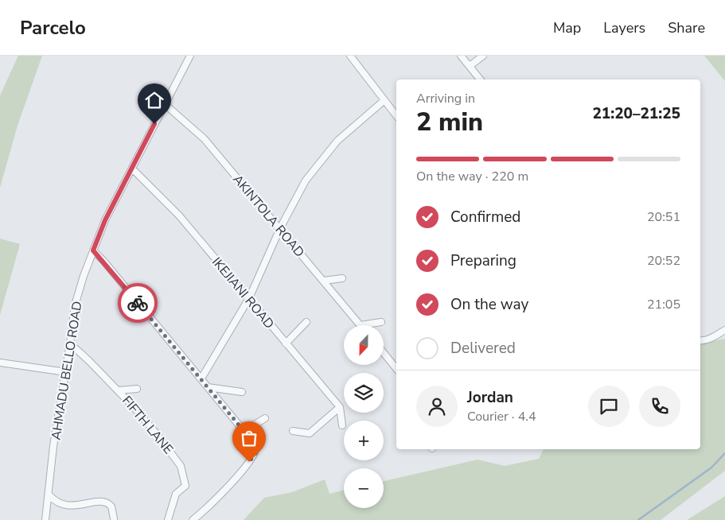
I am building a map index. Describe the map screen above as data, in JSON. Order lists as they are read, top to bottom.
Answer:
{
  "streets": {
    "street": [
      "AKINTOLA ROAD",
      "IKEJIANI ROAD",
      "AHMADU BELLO ROAD",
      "FIFTH LANE"
    ]
  },
  "crossings": [
    ["AKINTOLA ROAD", "AHMADU BELLO ROAD"],
    ["IKEJIANI ROAD", "AHMADU BELLO ROAD"],
    ["AHMADU BELLO ROAD", "FIFTH LANE"]
  ],
  "north": "bottom",
  "page": {
    "header": "Parcelo",
    "nav": ["Map", "Layers", "Share"],
    "heading": ["2 min", "Arriving in", "21:20–21:25"],
    "panel": ["Jordan", "Courier · 4.4"],
    "bar": "On the way · 220 m",
    "list": [
      ["Confirmed", "20:51"],
      ["Preparing", "20:52"],
      ["On the way", "21:05"],
      "Delivered"
    ],
    "map_buttons": ["+", "−"]
  }
}
